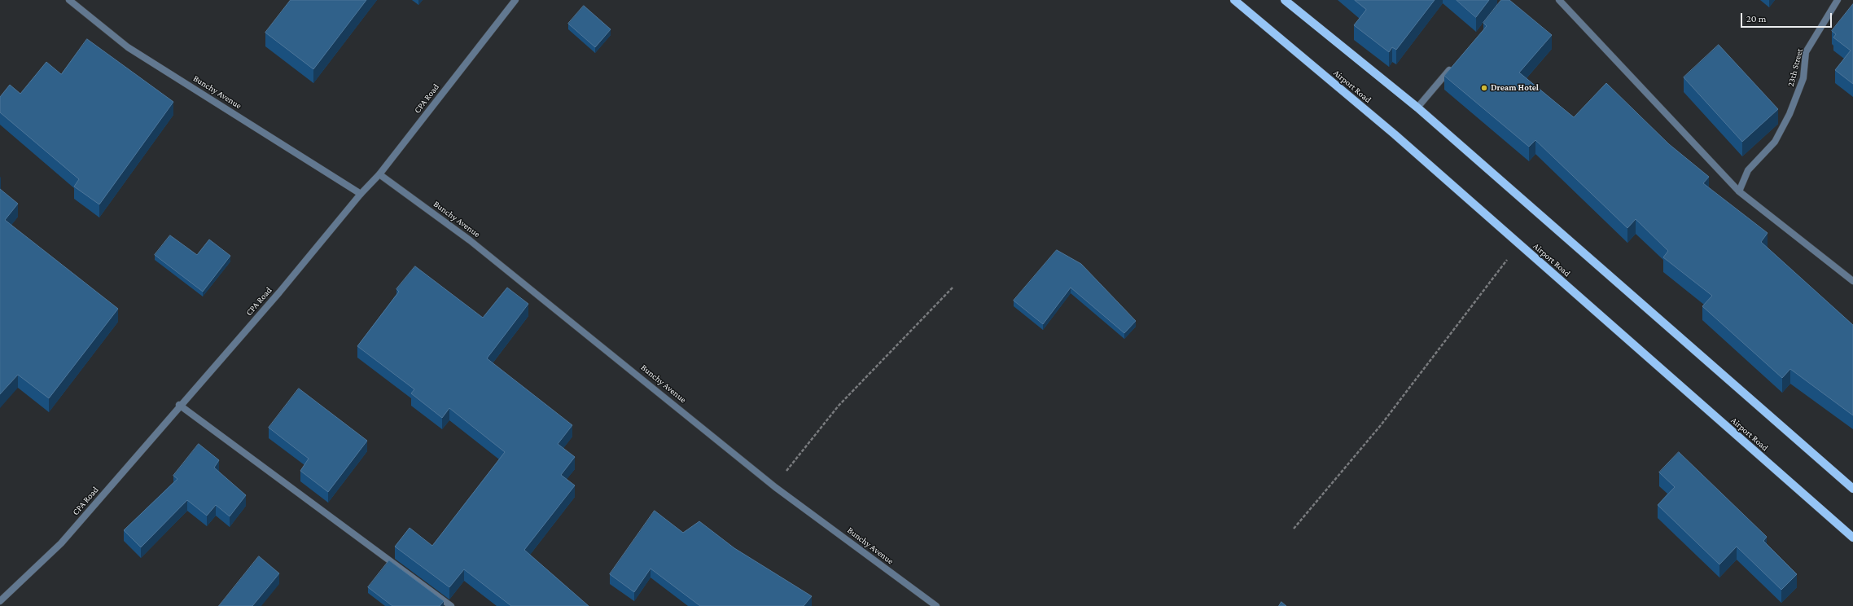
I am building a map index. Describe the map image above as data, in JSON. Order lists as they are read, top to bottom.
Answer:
{
  "streets": {
    "main road": ["Airport Road"],
    "street": ["23th Street", "Bunchy Avenue", "CPA Road"]
  },
  "crossings": [
    ["Bunchy Avenue", "CPA Road"]
  ],
  "places": ["Dream Hotel"],
  "scale_bar": "20 m"
}
